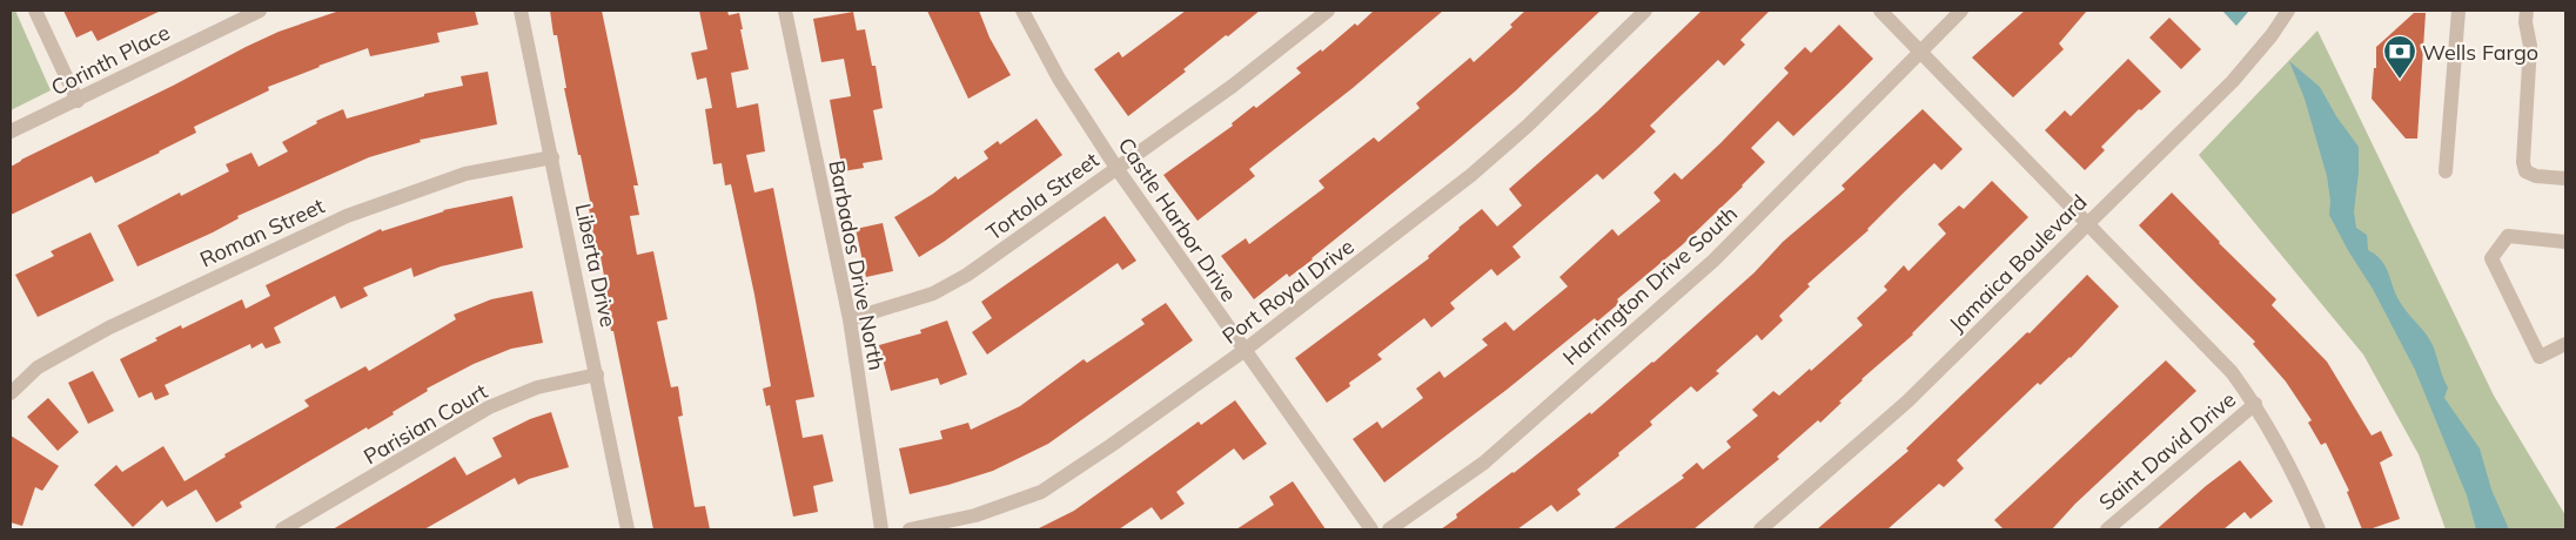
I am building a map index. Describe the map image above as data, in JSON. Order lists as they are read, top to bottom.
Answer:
{
  "streets": {
    "street": [
      "Corinth Place",
      "Tortola Street",
      "Castle Harbor Drive",
      "Roman Street",
      "Jamaica Boulevard",
      "Liberta Drive",
      "Barbados Drive North",
      "Harrington Drive South",
      "Port Royal Drive",
      "Parisian Court",
      "Saint David Drive"
    ]
  },
  "crossings": [
    ["Tortola Street", "Castle Harbor Drive"],
    ["Tortola Street", "Barbados Drive North"],
    ["Castle Harbor Drive", "Port Royal Drive"],
    ["Roman Street", "Liberta Drive"],
    ["Liberta Drive", "Parisian Court"]
  ],
  "places": {
    "bank": ["Wells Fargo"]
  }
}
